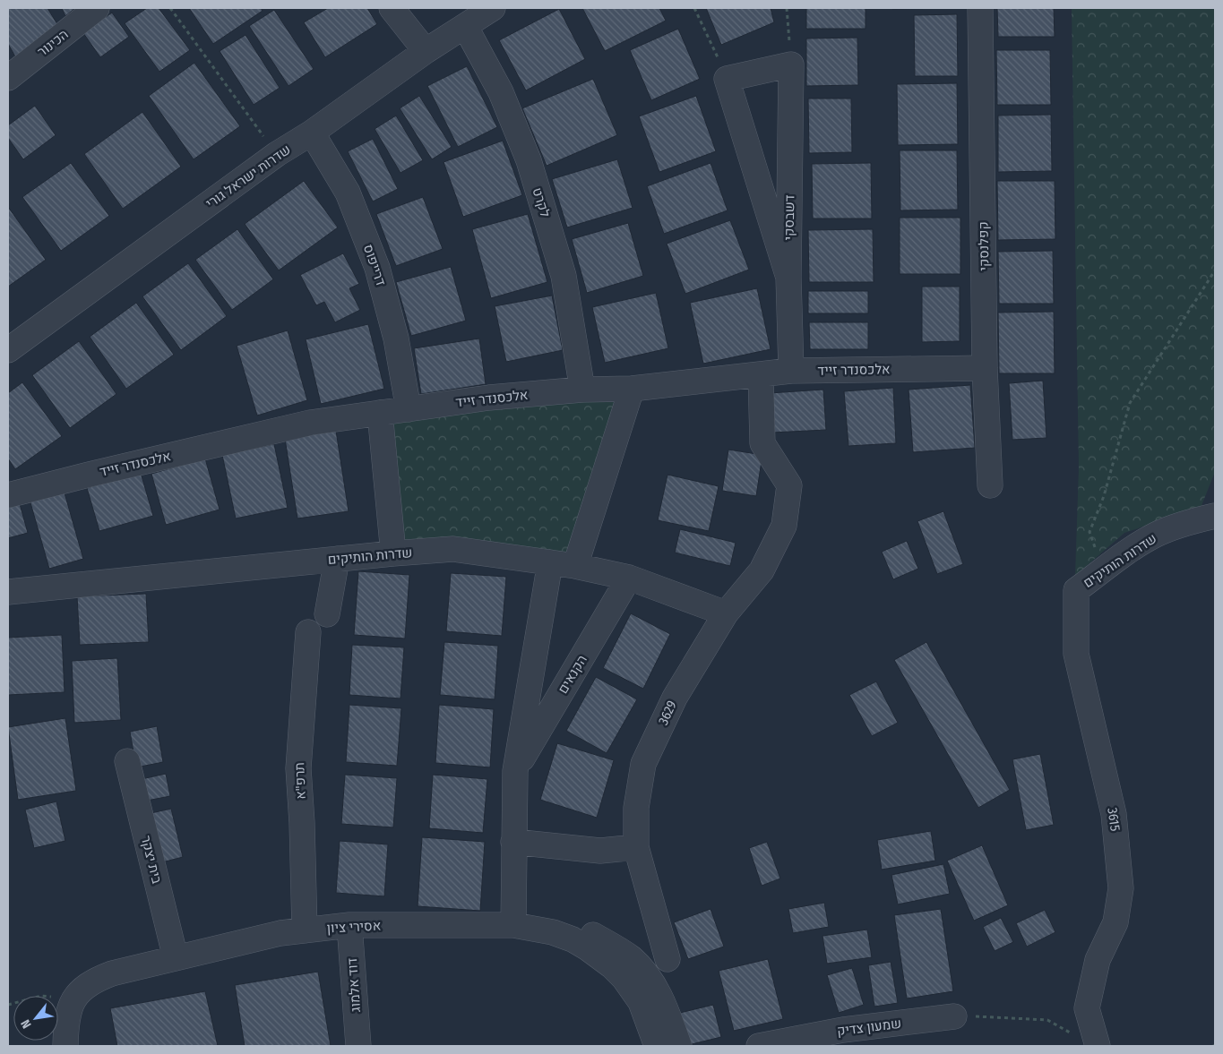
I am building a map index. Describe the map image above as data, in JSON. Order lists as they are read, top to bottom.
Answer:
{
  "streets": {
    "street": [
      "הכינור",
      "שדרות ישראל גורי",
      "לקרט",
      "דשבסקי",
      "קפלנסקי",
      "דרייפוס",
      "אלכסנדר זייד",
      "שדרות הותיקים",
      "הקנאים",
      "3629",
      "תרפ\"א",
      "3615",
      "בית יצקר",
      "אסירי ציון",
      "דוד אלמוג",
      "שמעון צדיק"
    ]
  },
  "crossings": [
    ["שדרות ישראל גורי", "לקרט"],
    ["שדרות ישראל גורי", "דרייפוס"],
    ["לקרט", "אלכסנדר זייד"],
    ["דשבסקי", "אלכסנדר זייד"],
    ["קפלנסקי", "אלכסנדר זייד"],
    ["דרייפוס", "אלכסנדר זייד"],
    ["אלכסנדר זייד", "3629"],
    ["שדרות הותיקים", "הקנאים"],
    ["שדרות הותיקים", "3629"],
    ["שדרות הותיקים", "3615"],
    ["הקנאים", "אסירי ציון"],
    ["תרפ\"א", "אסירי ציון"],
    ["בית יצקר", "אסירי ציון"],
    ["אסירי ציון", "דוד אלמוג"]
  ],
  "north": "bottom left"
}
